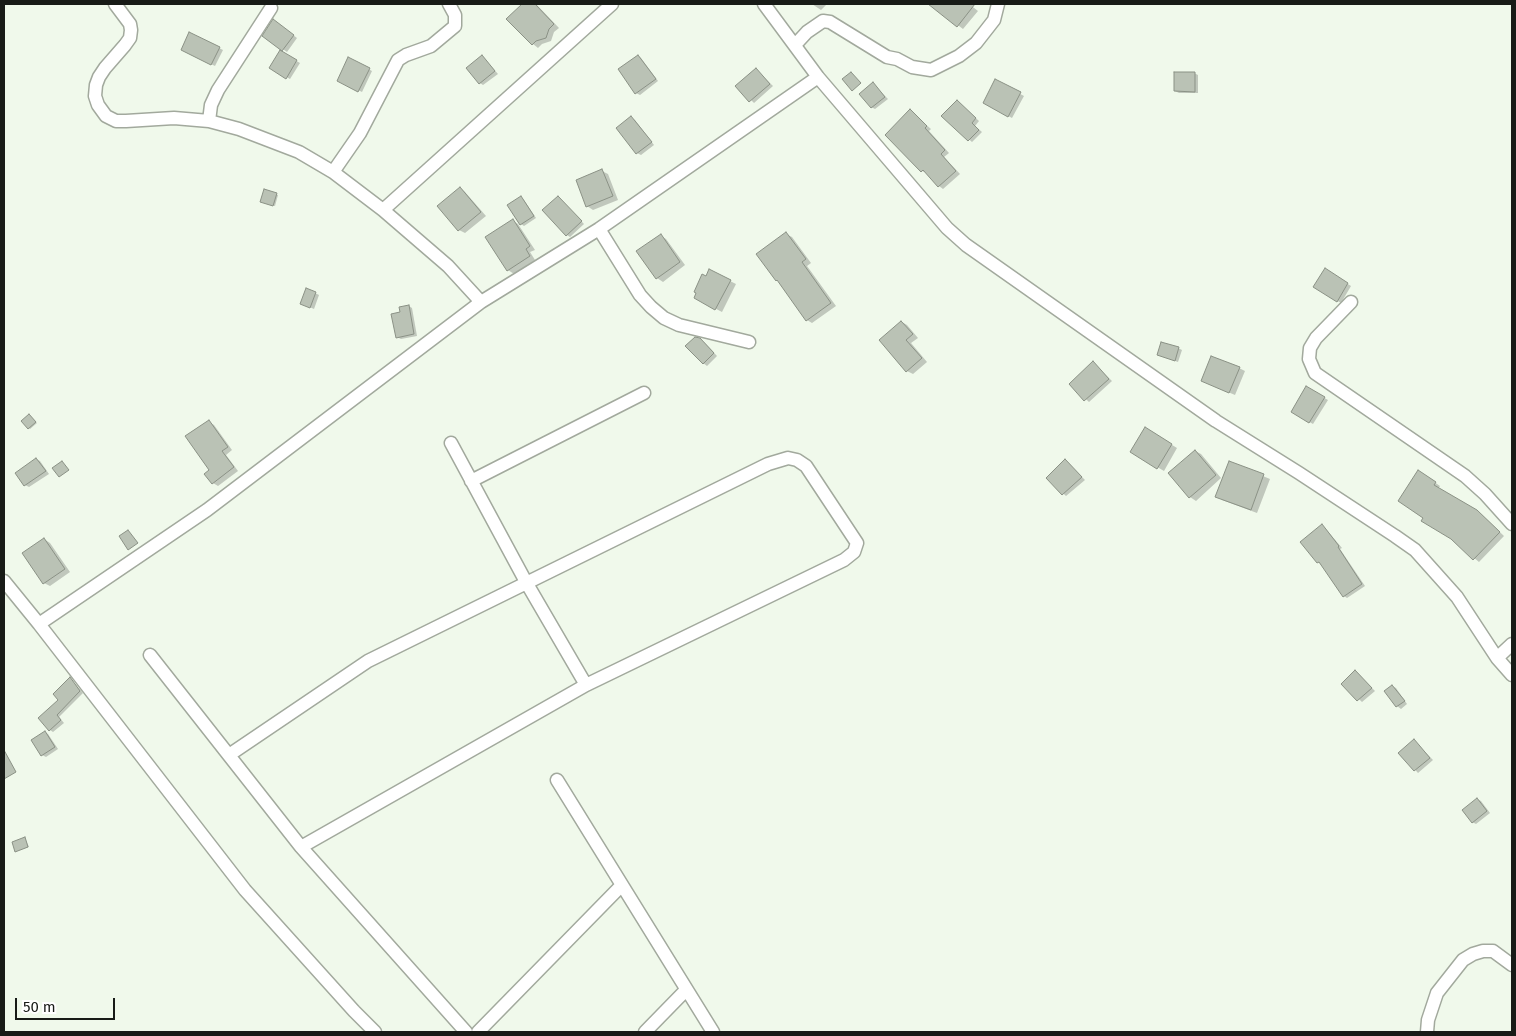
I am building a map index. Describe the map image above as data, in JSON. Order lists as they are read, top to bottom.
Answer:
{
  "scale_bar": "50 m"
}
